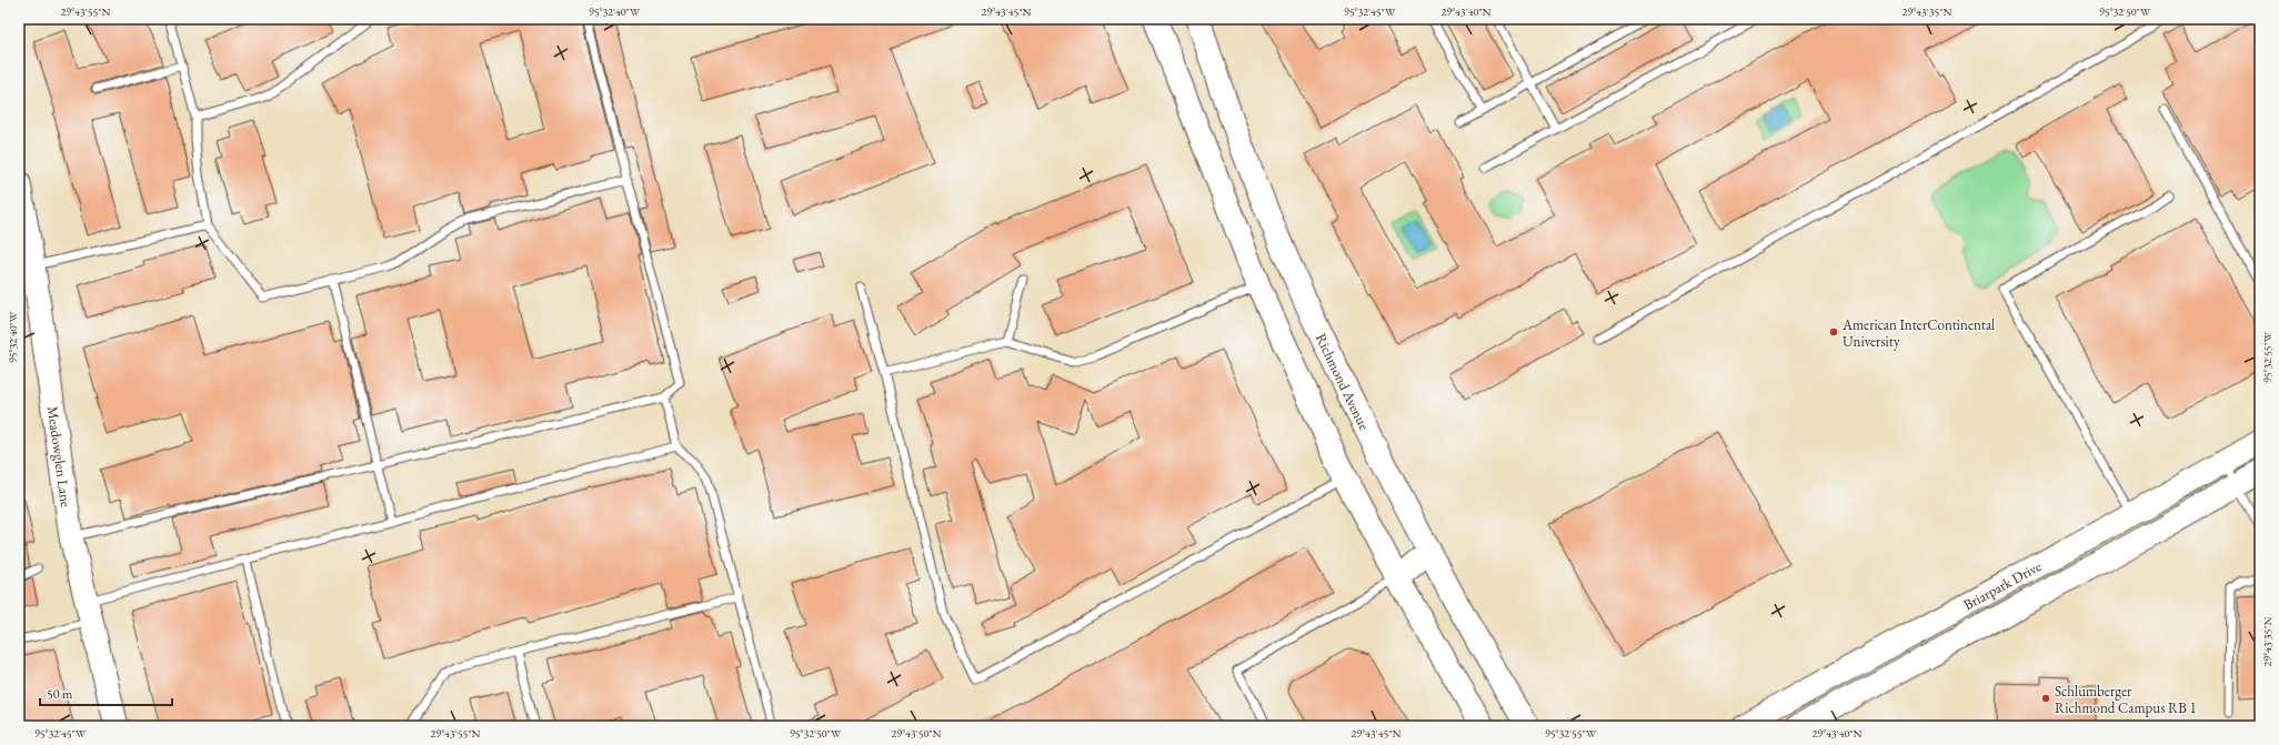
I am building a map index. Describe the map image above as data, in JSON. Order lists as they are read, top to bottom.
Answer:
{
  "streets": {
    "street": ["Richmond Avenue", "Meadowglen Lane", "Briarpark Drive"]
  },
  "places": ["American InterContinental University", "Schlumberger Richmond Campus RB 1"],
  "scale_bar": "50 m",
  "coordinates": [
    "29°43'55\"N",
    "95°32'40\"W",
    "29°43'45\"N",
    "95°32'45\"W",
    "29°43'40\"N",
    "29°43'35\"N",
    "95°32'50\"W",
    "95°32'55\"W",
    "29°43'50\"N"
  ]
}
